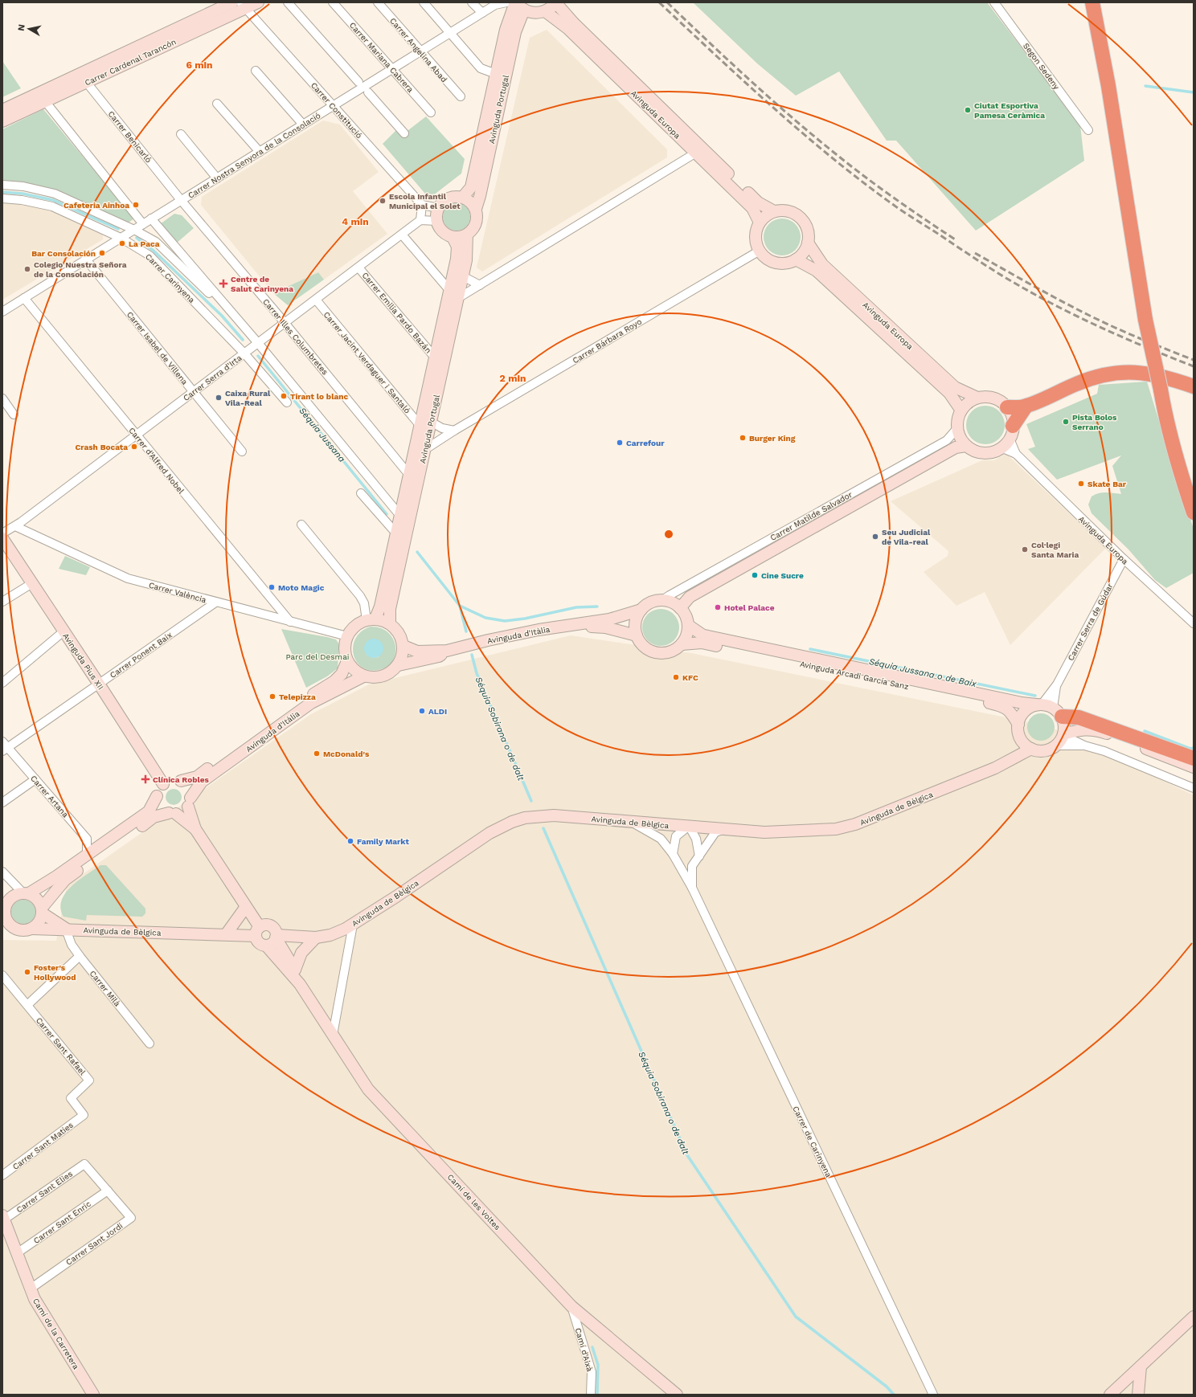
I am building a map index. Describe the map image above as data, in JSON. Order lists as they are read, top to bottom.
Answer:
{
  "streets": {
    "main road": [
      "Carrer Cardenal Tarancón",
      "Avinguda Portugal",
      "Avinguda Europa",
      "Carrer Matilde Salvador",
      "Avinguda d'Itàlia",
      "Avinguda Pius XII",
      "Avinguda Arcadi García Sanz",
      "Avinguda de Bèlgica",
      "Camí de les Voltes",
      "Camí de la Carretera"
    ],
    "street": [
      "Carrer Angelina Abad",
      "Carrer Mariana Cabrera",
      "Segon Sedeny",
      "Carrer Constitució",
      "Carrer Benicarló",
      "Carrer Nostra Senyora de la Consolació",
      "Carrer Carinyena",
      "Carrer Emilia Pardo Bazán",
      "Carrer Illes Columbretes",
      "Carrer Bárbara Royo",
      "Carrer Isabel de Villena",
      "Carrer Jacint Verdaguer i Santaló",
      "Carrer Serra d'Irta",
      "Carrer d'Alfred Nobel",
      "Carrer València",
      "Carrer Serra de Gúdar",
      "Carrer Ponent Baix",
      "Carrer Artana",
      "Carrer Milà",
      "Carrer Sant Rafael",
      "Carrer de Carinyena",
      "Carrer Sant Maties",
      "Carrer Sant Elies",
      "Carrer Sant Enric",
      "Carrer Sant Jordi",
      "Camí d'Aixà"
    ]
  },
  "crossings": [
    ["Carrer Angelina Abad", "Carrer Nostra Senyora de la Consolació"],
    ["Carrer Mariana Cabrera", "Carrer Nostra Senyora de la Consolació"],
    ["Carrer Cardenal Tarancón", "Carrer Constitució"],
    ["Carrer Cardenal Tarancón", "Carrer Benicarló"],
    ["Avinguda Portugal", "Carrer Carinyena"],
    ["Avinguda Portugal", "Carrer Emilia Pardo Bazán"],
    ["Avinguda Portugal", "Carrer Illes Columbretes"],
    ["Avinguda Portugal", "Carrer Bárbara Royo"],
    ["Avinguda Portugal", "Carrer Jacint Verdaguer i Santaló"],
    ["Avinguda Portugal", "Carrer València"],
    ["Avinguda Portugal", "Avinguda d'Itàlia"],
    ["Carrer Constitució", "Carrer Nostra Senyora de la Consolació"],
    ["Avinguda Europa", "Carrer Bárbara Royo"],
    ["Avinguda Europa", "Carrer Matilde Salvador"],
    ["Avinguda Europa", "Carrer Serra de Gúdar"],
    ["Carrer Benicarló", "Carrer Nostra Senyora de la Consolació"],
    ["Carrer Benicarló", "Carrer Illes Columbretes"],
    ["Carrer Nostra Senyora de la Consolació", "Carrer Carinyena"],
    ["Carrer Nostra Senyora de la Consolació", "Carrer Illes Columbretes"],
    ["Carrer Nostra Senyora de la Consolació", "Carrer Isabel de Villena"],
    ["Carrer Nostra Senyora de la Consolació", "Carrer d'Alfred Nobel"],
    ["Carrer Carinyena", "Carrer Serra d'Irta"],
    ["Carrer Emilia Pardo Bazán", "Carrer Serra d'Irta"],
    ["Carrer Illes Columbretes", "Carrer Serra d'Irta"],
    ["Carrer Isabel de Villena", "Carrer Serra d'Irta"],
    ["Carrer Jacint Verdaguer i Santaló", "Carrer Serra d'Irta"],
    ["Carrer Serra d'Irta", "Carrer d'Alfred Nobel"],
    ["Carrer Serra d'Irta", "Carrer València"],
    ["Carrer d'Alfred Nobel", "Carrer València"],
    ["Carrer Matilde Salvador", "Avinguda d'Itàlia"],
    ["Carrer Matilde Salvador", "Avinguda Arcadi García Sanz"],
    ["Carrer València", "Avinguda d'Itàlia"],
    ["Carrer València", "Carrer Ponent Baix"],
    ["Carrer Serra de Gúdar", "Avinguda Arcadi García Sanz"],
    ["Carrer Serra de Gúdar", "Avinguda de Bèlgica"],
    ["Avinguda d'Itàlia", "Avinguda Pius XII"],
    ["Avinguda d'Itàlia", "Avinguda Arcadi García Sanz"],
    ["Carrer Ponent Baix", "Avinguda Pius XII"],
    ["Carrer Ponent Baix", "Carrer Artana"],
    ["Avinguda Arcadi García Sanz", "Avinguda de Bèlgica"],
    ["Avinguda de Bèlgica", "Carrer Milà"],
    ["Avinguda de Bèlgica", "Carrer de Carinyena"],
    ["Avinguda de Bèlgica", "Camí de les Voltes"],
    ["Carrer Sant Rafael", "Carrer Sant Maties"],
    ["Carrer Sant Elies", "Carrer Sant Jordi"],
    ["Carrer Sant Elies", "Camí de la Carretera"],
    ["Camí de les Voltes", "Camí d'Aixà"],
    ["Carrer Sant Enric", "Carrer Sant Jordi"],
    ["Carrer Sant Enric", "Camí de la Carretera"],
    ["Carrer Sant Jordi", "Camí de la Carretera"]
  ],
  "water": ["Séquia Jussana", "Séquia Jussana o de Baix", "Séquia Sobirana o de dalt"],
  "parks": ["Parc del Desmai"],
  "places": {
    "other": [
      "Ciutat Esportiva Pamesa Ceràmica",
      "Escola Infantil Municipal el Solet",
      "Cafeteria Ainhoa",
      "La Paca",
      "Bar Consolación",
      "Colegio Nuestra Señora de la Consolación",
      "Tirant lo blanc",
      "Caixa Rural Vila-Real",
      "Pista Bolos Serrano",
      "Burger King",
      "Carrefour",
      "Crash Bocata",
      "Skate Bar",
      "Seu Judicial de Vila-real",
      "Col·legi Santa Maria",
      "Cine Sucre",
      "Moto Magic",
      "Hotel Palace",
      "KFC",
      "Telepizza",
      "ALDI",
      "McDonald's",
      "Family Markt",
      "Foster's Hollywood"
    ],
    "health": ["Centre de Salut Carinyena", "Clínica Robles"]
  },
  "north": "left",
  "rings": ["6 min", "4 min", "2 min"]
}
